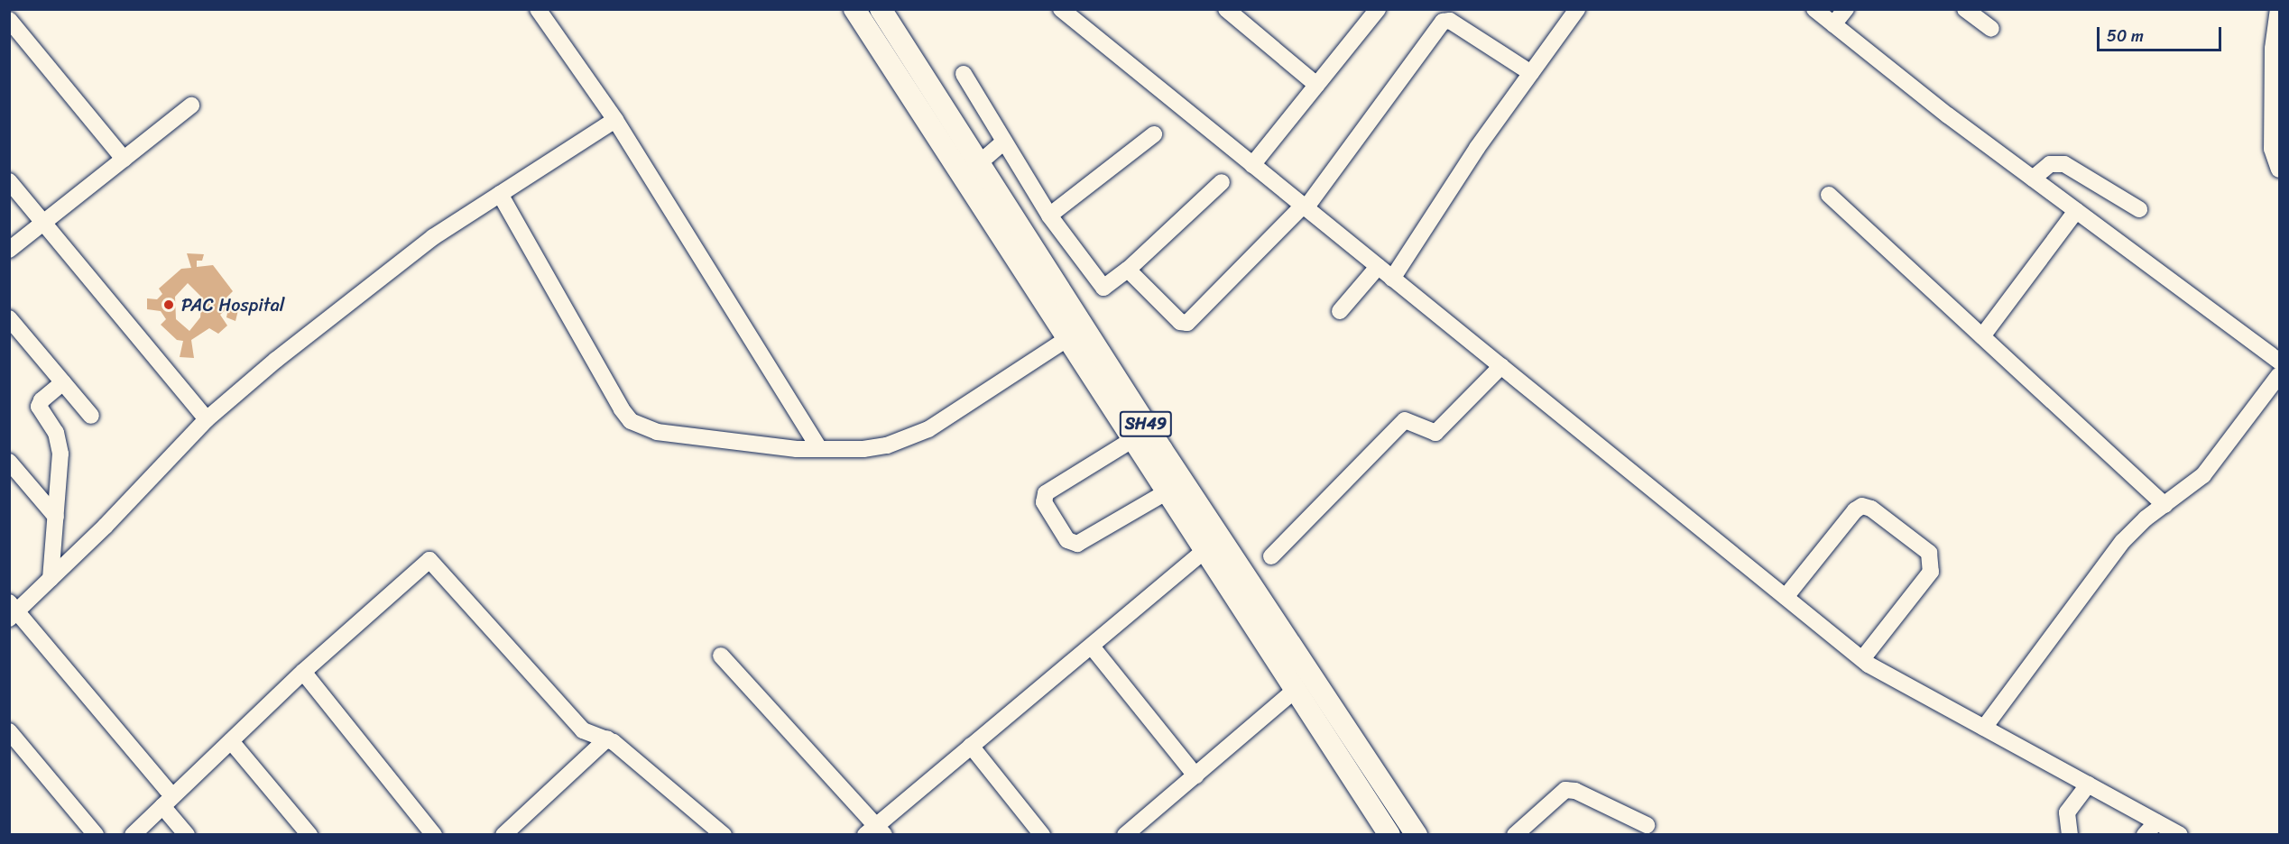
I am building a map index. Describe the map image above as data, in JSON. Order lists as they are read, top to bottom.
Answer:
{
  "streets": {
    "main road": ["SH49"]
  },
  "places": ["PAC Hospital"],
  "scale_bar": "50 m"
}
